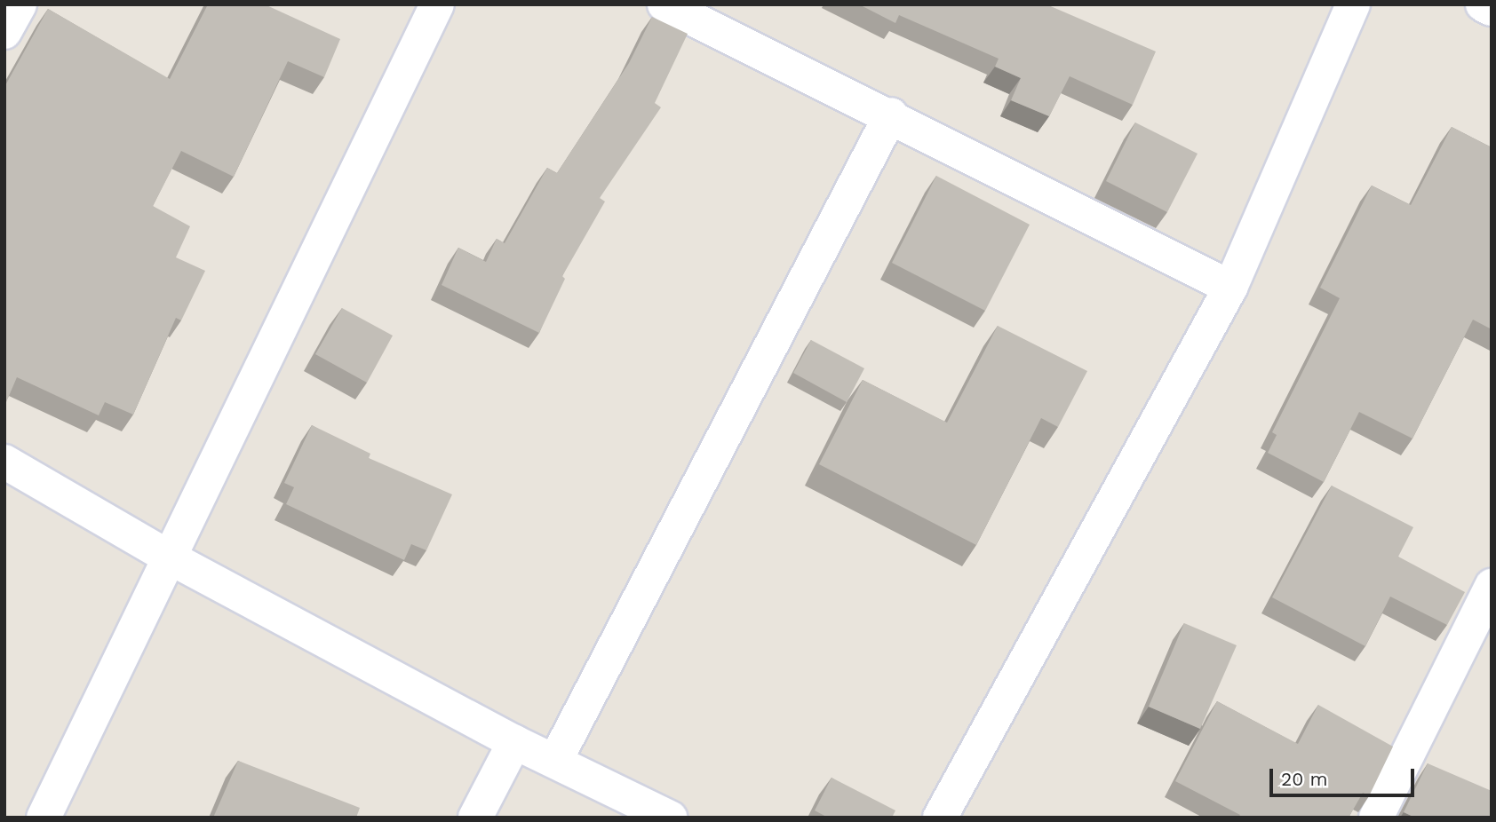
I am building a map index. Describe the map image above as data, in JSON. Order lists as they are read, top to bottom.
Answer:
{
  "scale_bar": "20 m"
}
